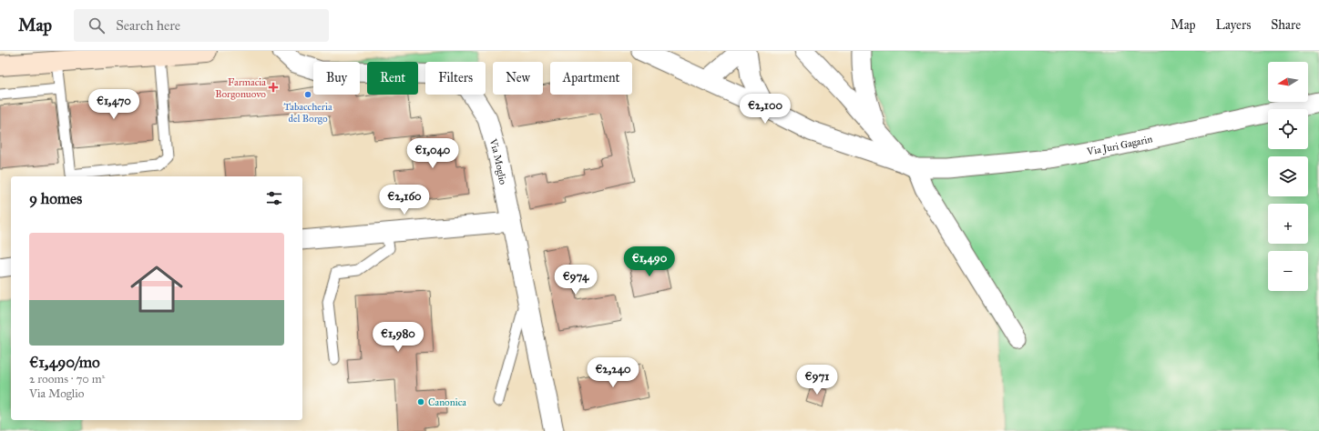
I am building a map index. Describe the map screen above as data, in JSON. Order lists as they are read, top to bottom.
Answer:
{
  "streets": {
    "street": ["Via Juri Gagarin", "Via Moglio"]
  },
  "places": {
    "health": ["Farmacia Borgonuovo"],
    "other": ["Tabaccheria del Borgo", "Canonica"]
  },
  "north": "left",
  "page": {
    "header": "Map",
    "search": "Search here",
    "nav": ["Map", "Layers", "Share"],
    "map_buttons": ["+", "−"],
    "chip": [
      "Buy",
      "Rent",
      "Filters",
      "New",
      "Apartment"
    ],
    "price": [
      "€1,470",
      "€2,100",
      "€1,040",
      "€2,160",
      "€1,490",
      "€974",
      "€1,980",
      "€2,240",
      "€971"
    ],
    "heading": "9 homes",
    "list": [
      {
        "name": "€1,490/mo",
        "note": "2 rooms · 70 m² · Via Moglio"
      }
    ]
  }
}
